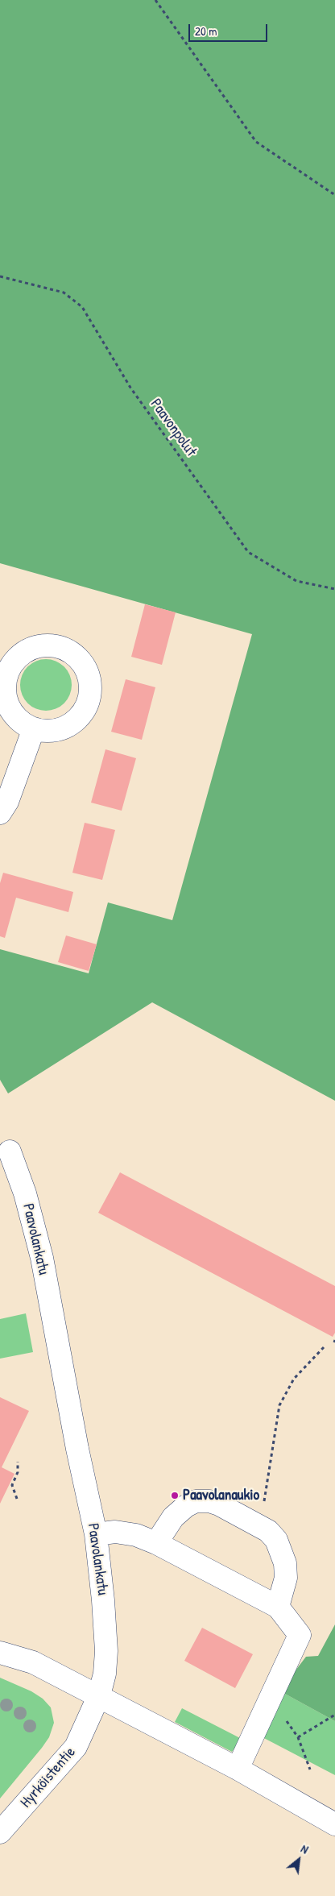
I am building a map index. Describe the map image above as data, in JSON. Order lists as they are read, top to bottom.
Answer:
{
  "streets": {
    "street": ["Paavolankatu", "Hyrköistentie"],
    "path": ["Paavonpolut"]
  },
  "crossings": [
    ["Paavolankatu", "Hyrköistentie"]
  ],
  "places": ["Paavolanaukio"],
  "scale_bar": "20 m",
  "north": "top right"
}
